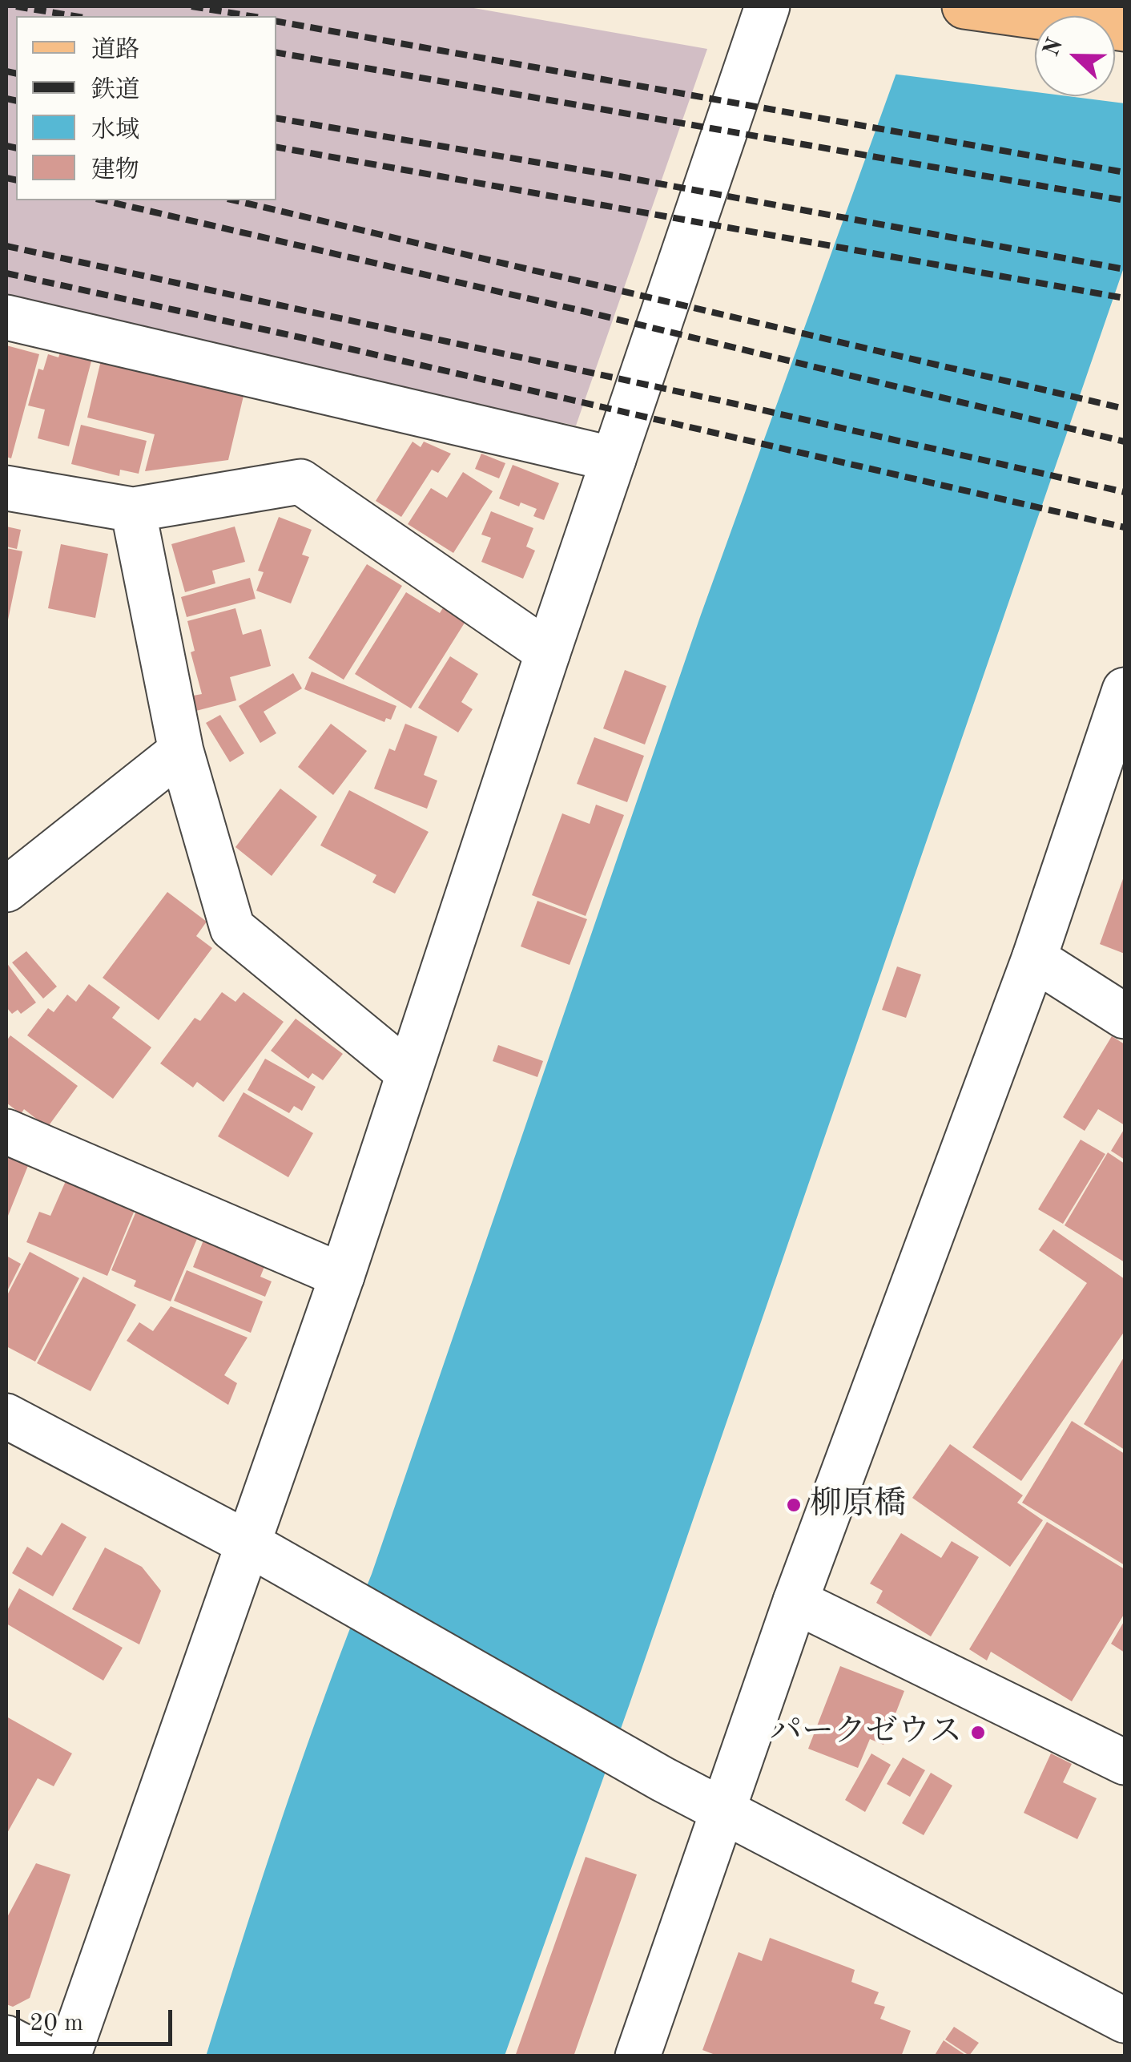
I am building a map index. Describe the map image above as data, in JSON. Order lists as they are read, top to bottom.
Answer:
{
  "places": ["柳原橋", "パークゼウス"],
  "legend": [
    "道路",
    "鉄道",
    "水域",
    "建物"
  ],
  "scale_bar": "20 m",
  "north": "left"
}
